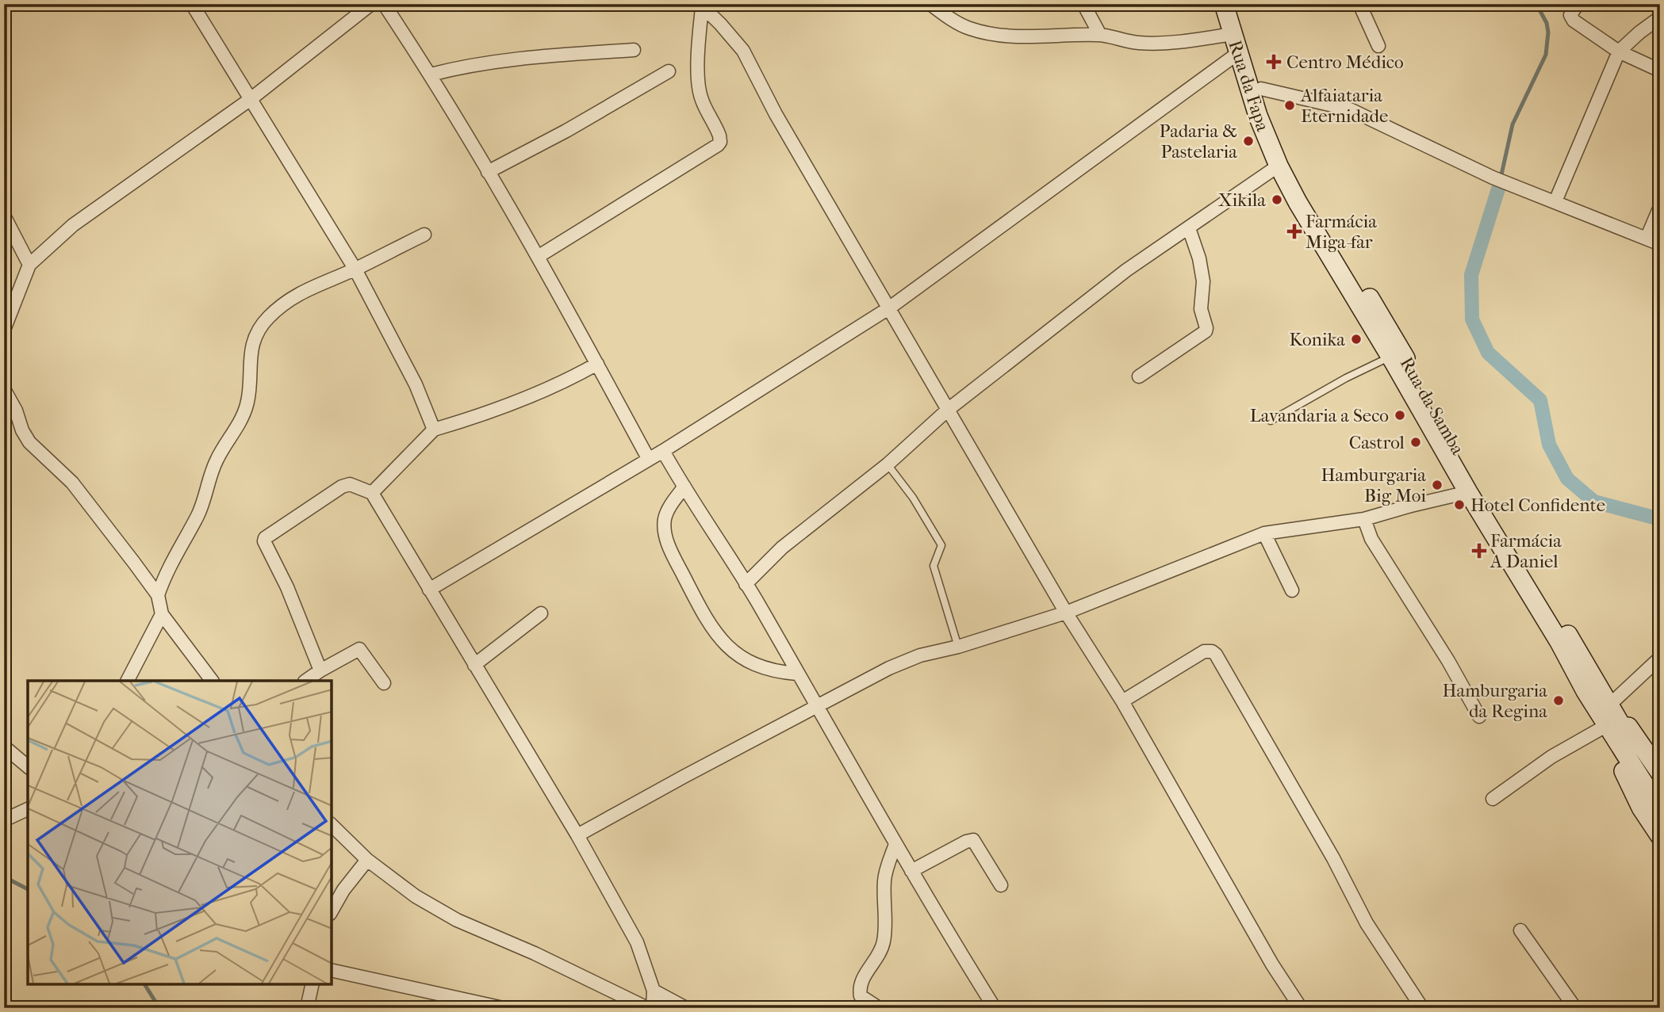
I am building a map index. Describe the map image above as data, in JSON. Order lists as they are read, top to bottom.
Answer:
{
  "streets": {
    "main road": ["Rua da Fapa", "Rua da Samba"]
  },
  "crossings": [
    ["Rua da Fapa", "Rua da Samba"]
  ],
  "places": {
    "health": ["Centro Médico", "Farmácia Miga-far", "Farmácia A Daniel"],
    "other": [
      "Alfaiataria Eternidade",
      "Padaria & Pastelaria",
      "Xikila",
      "Konika",
      "Lavandaria a Seco",
      "Castrol",
      "Hamburgaria Big Moi",
      "Hotel Confidente",
      "Hamburgaria da Regina"
    ]
  }
}
